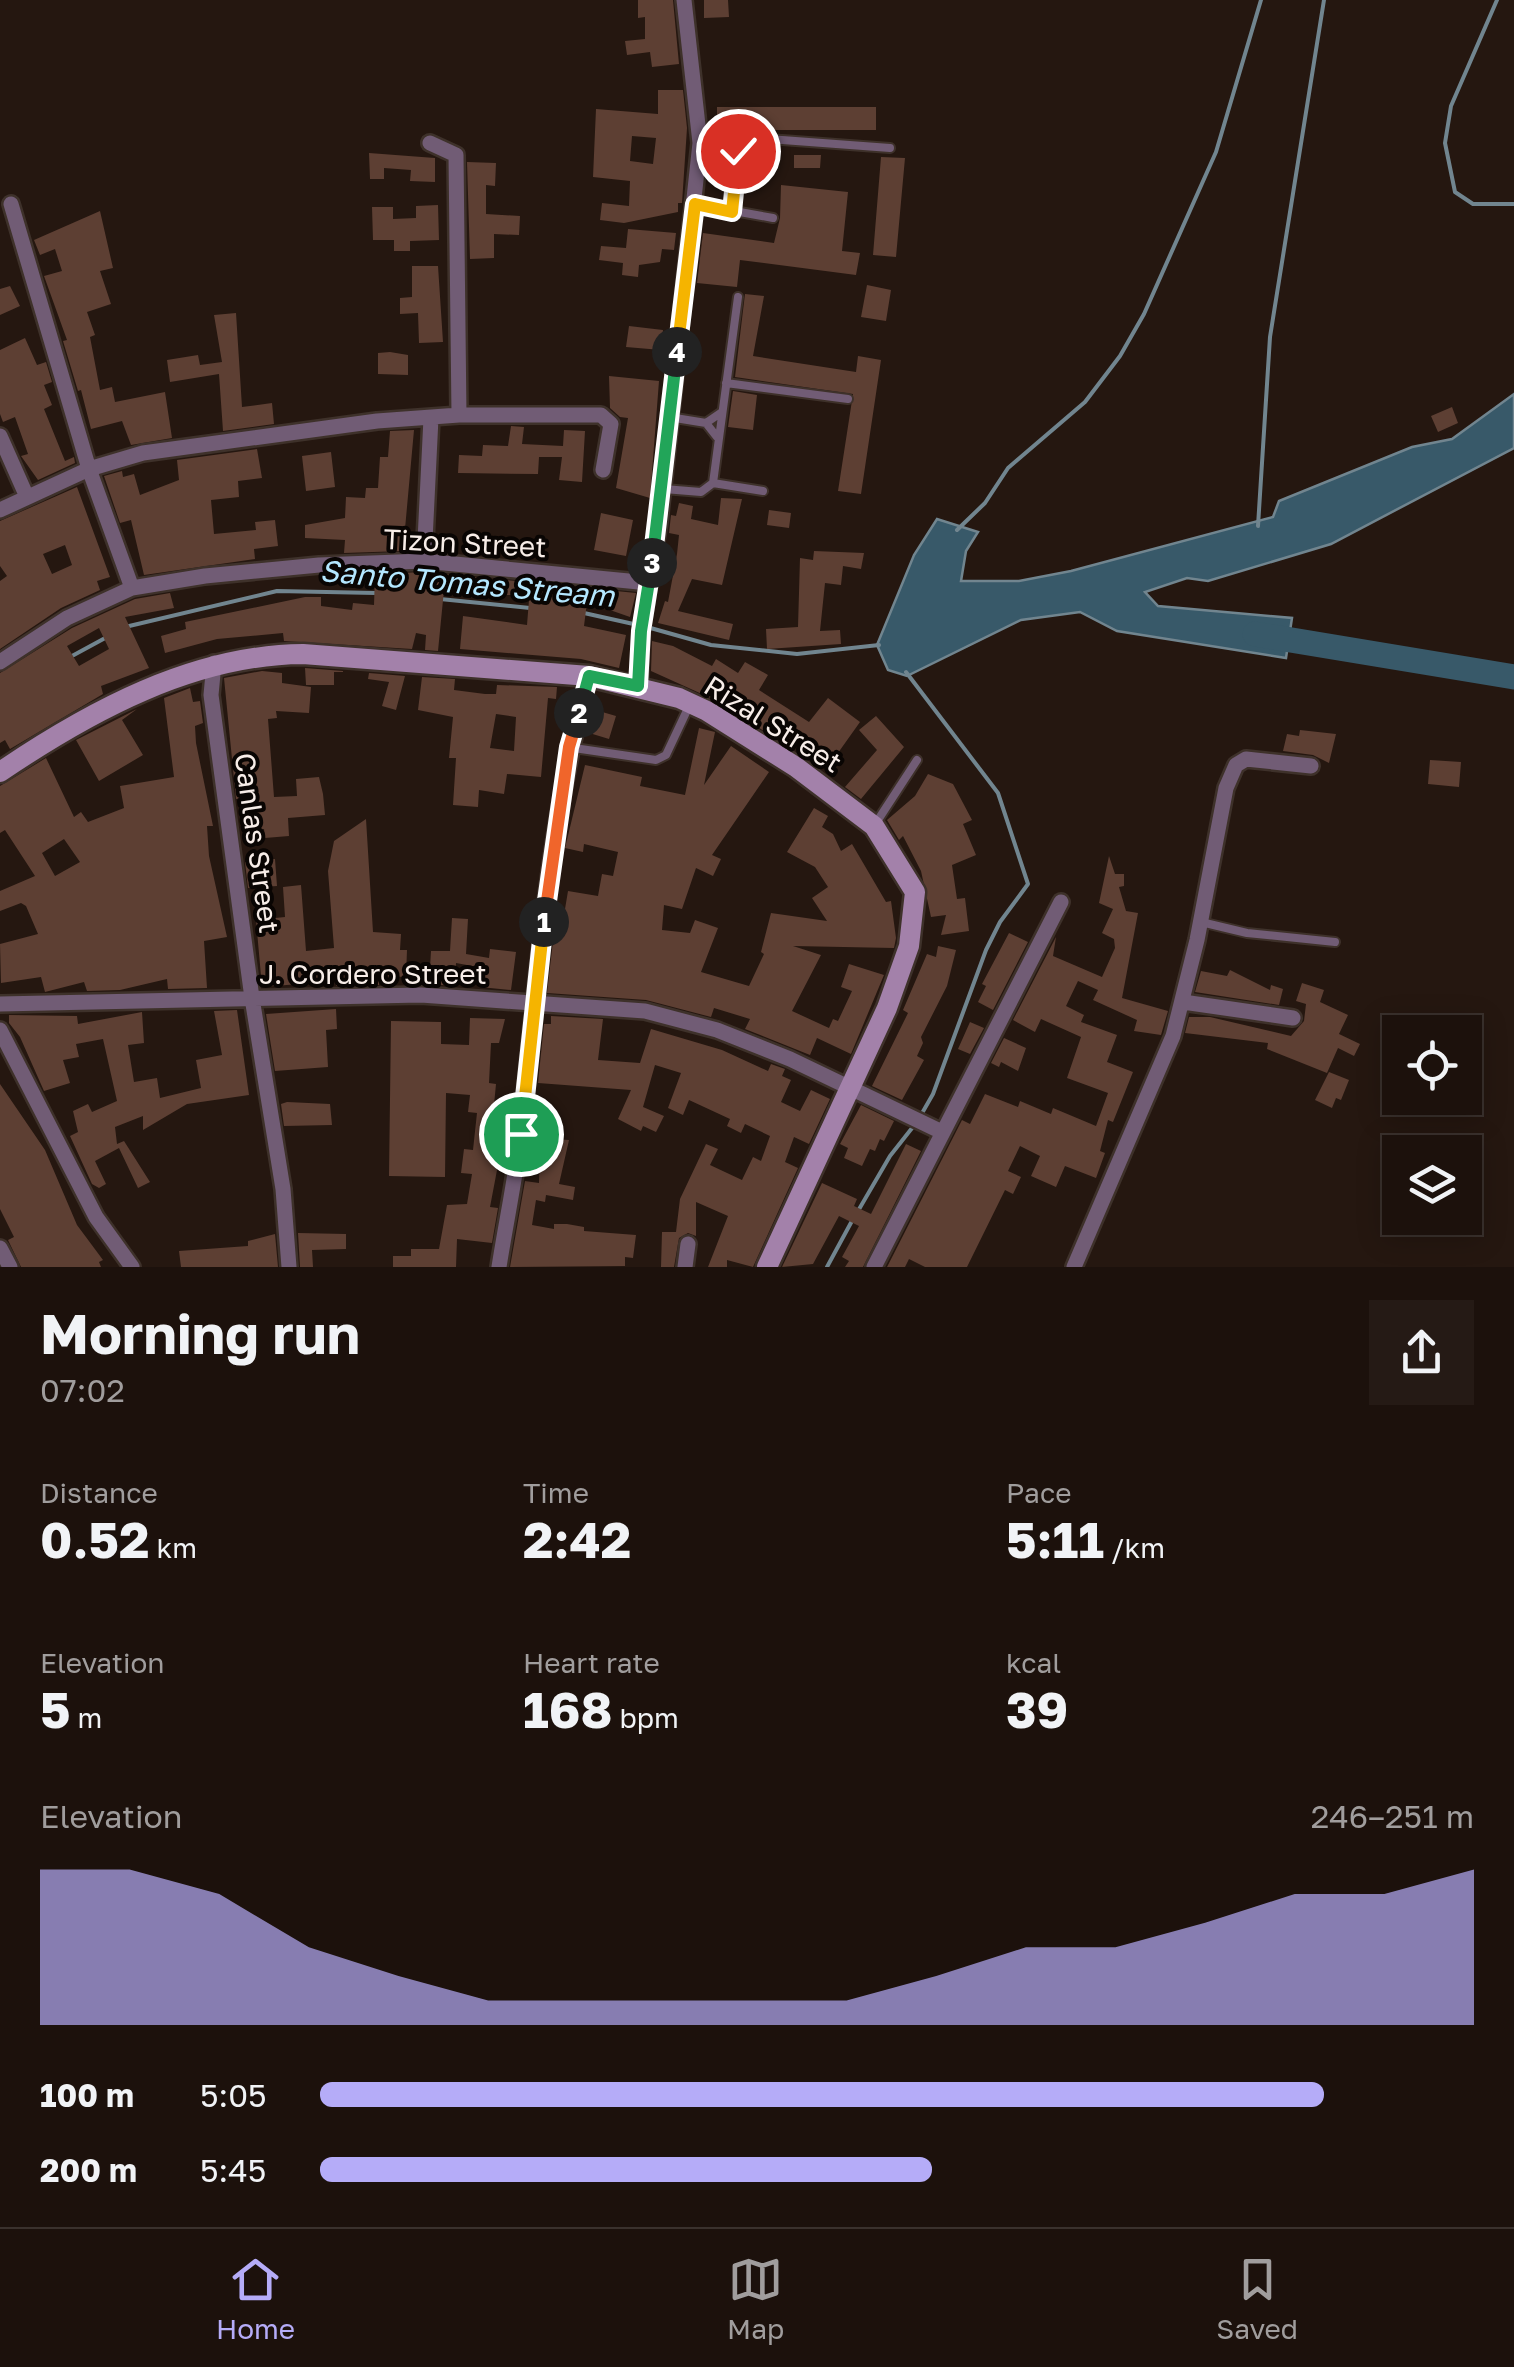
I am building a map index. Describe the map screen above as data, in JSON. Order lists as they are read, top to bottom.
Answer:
{
  "streets": {
    "street": [
      "Tizon Street",
      "Rizal Street",
      "Canlas Street",
      "J. Cordero Street"
    ]
  },
  "crossings": [
    ["Rizal Street", "Canlas Street"],
    ["Rizal Street", "J. Cordero Street"],
    ["Canlas Street", "J. Cordero Street"]
  ],
  "water": ["Santo Tomas Stream"],
  "page": {
    "pins": [
      "4",
      "3",
      "2",
      "1"
    ],
    "heading": ["Morning run", "07:02"],
    "stats": [
      ["Distance", "0.52 km"],
      ["Time", "2:42"],
      ["Pace", "5:11 /km"],
      ["Elevation", "5 m"],
      ["Heart rate", "168 bpm"],
      ["kcal", "39"]
    ],
    "chart": ["Elevation", "246–251 m"],
    "list": [
      {
        "name": "100 m",
        "note": "5:05"
      },
      {
        "name": "200 m",
        "note": "5:45"
      }
    ],
    "tabs": ["Home", "Map", "Saved"]
  }
}
